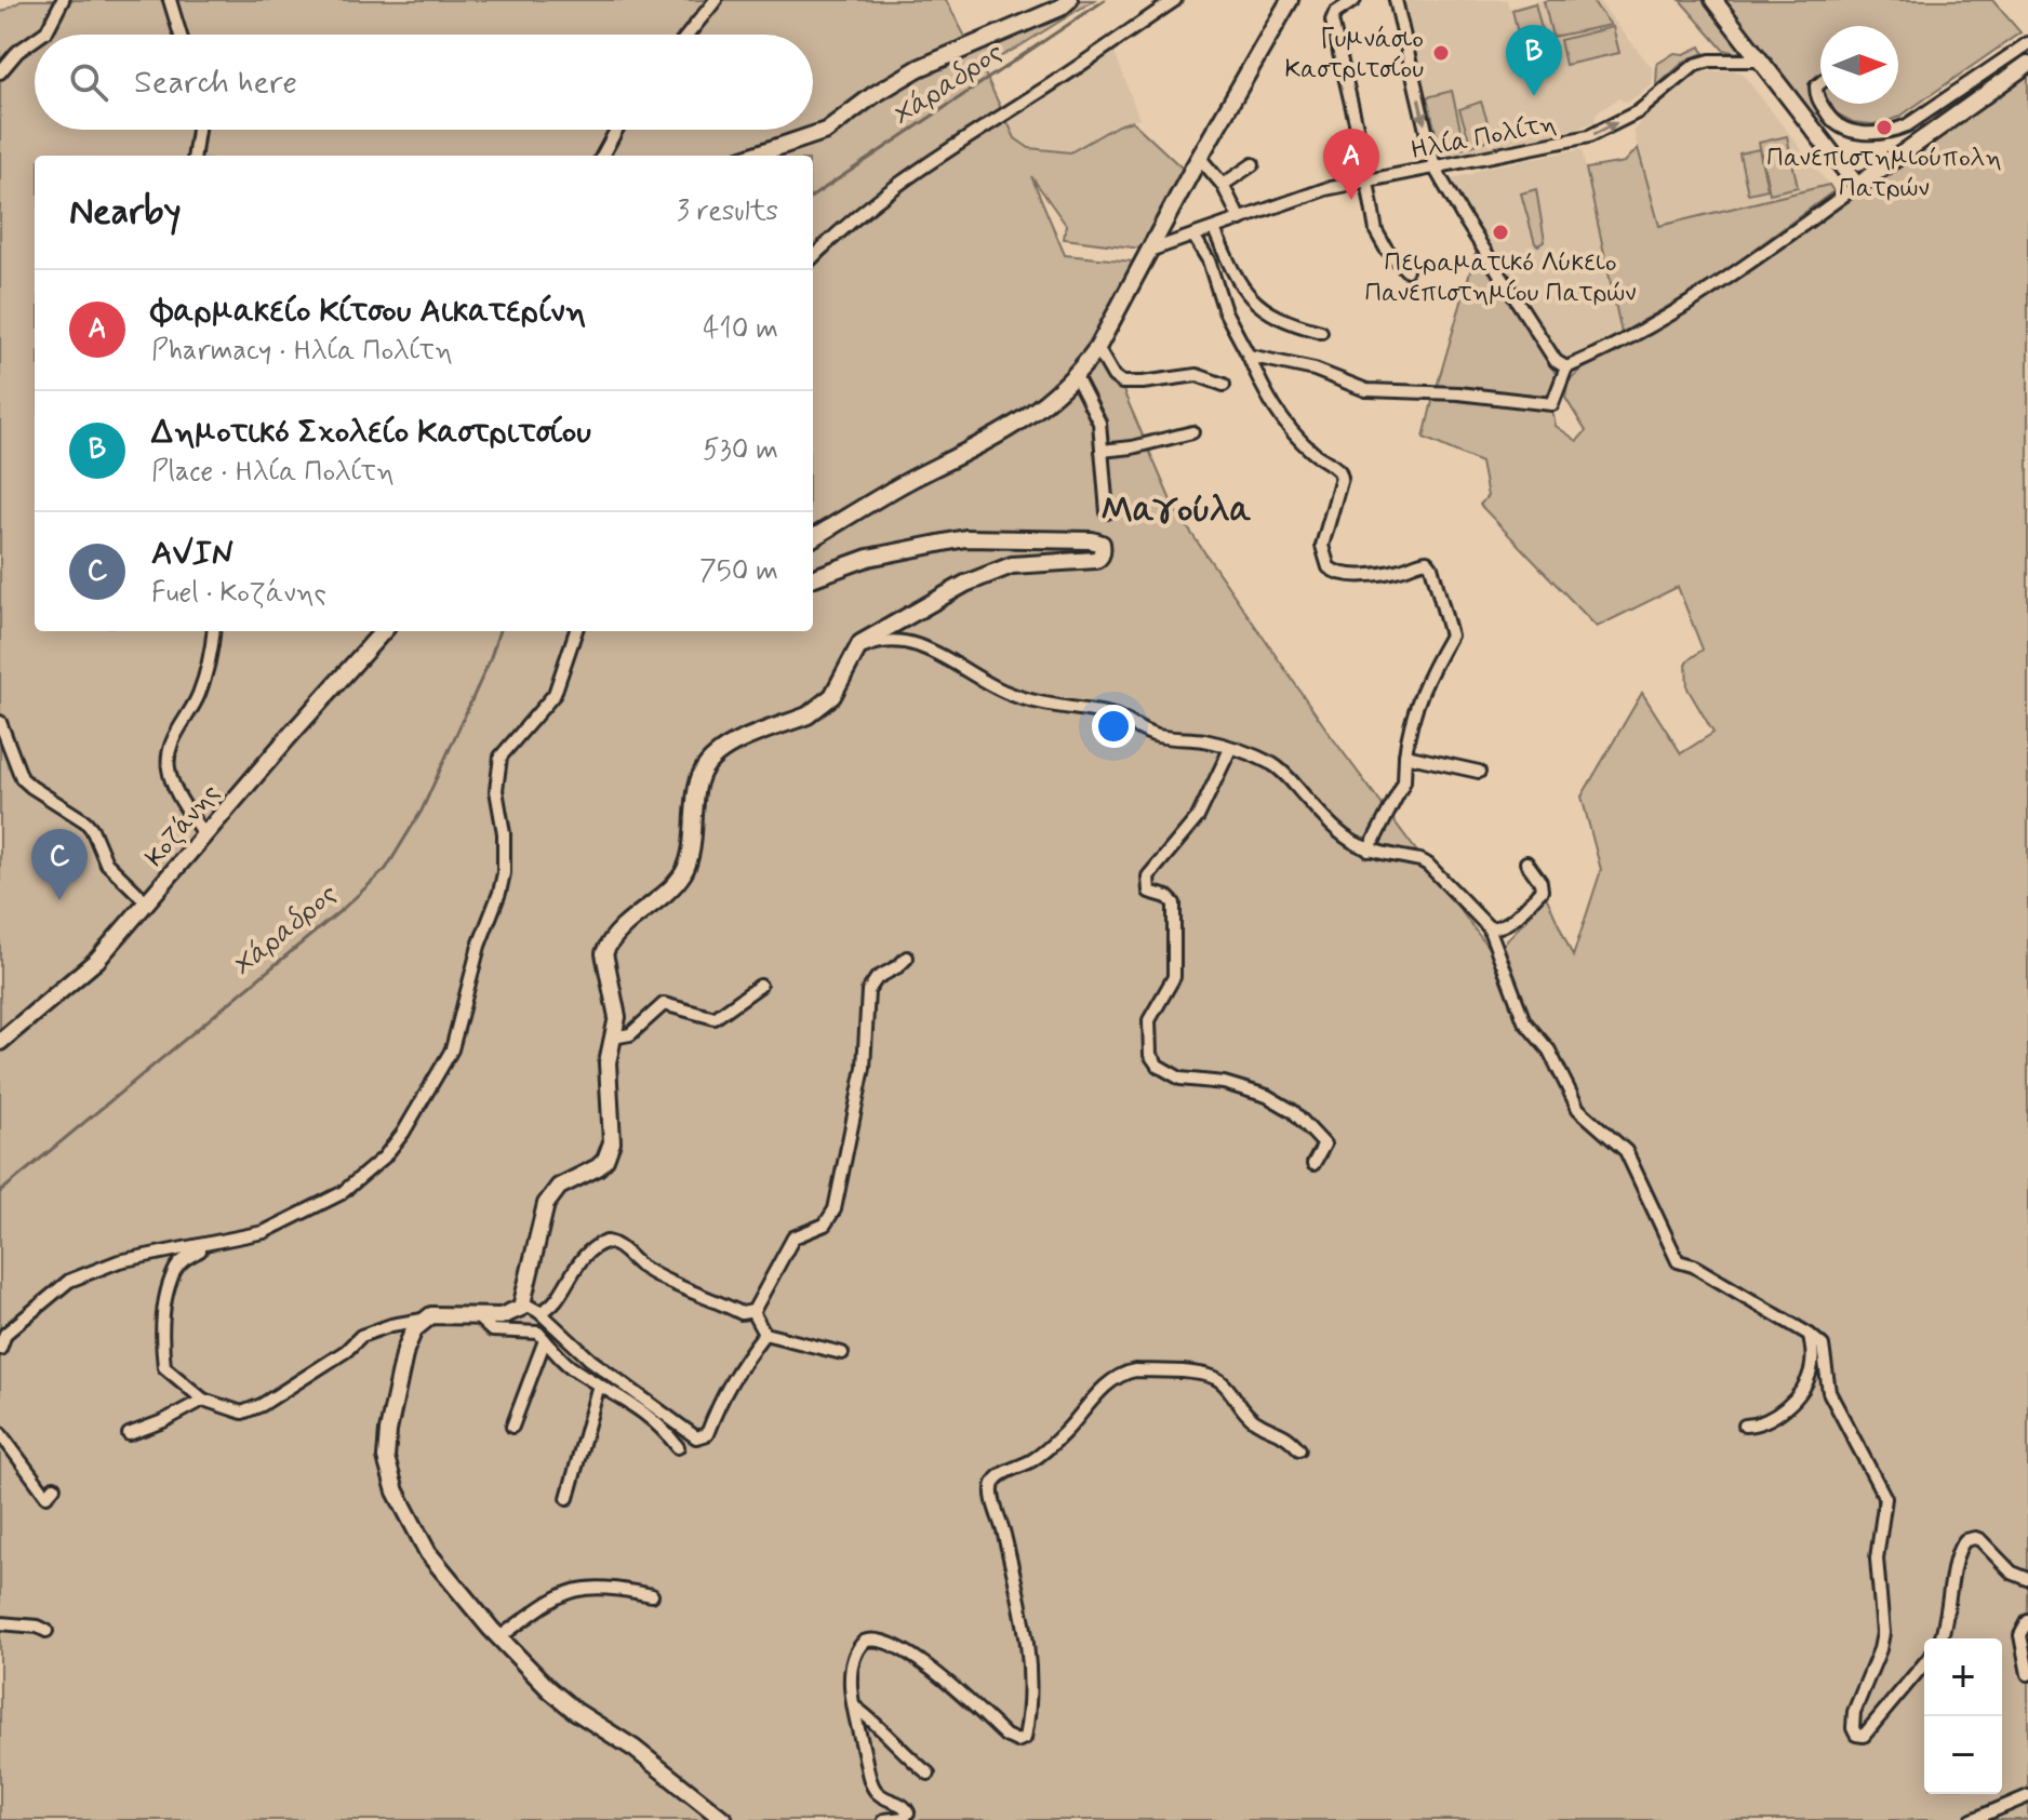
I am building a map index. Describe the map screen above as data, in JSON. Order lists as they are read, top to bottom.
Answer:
{
  "streets": {
    "main road": ["Κοζάνης"],
    "street": ["Ηλία Πολίτη"]
  },
  "one_way": ["Ηλία Πολίτη"],
  "districts": ["Μαγούλα"],
  "water": ["Χάραδρος"],
  "places": ["Γυμνάσιο Καστριτσίου", "Πανεπιστημιούπολη Πατρών", "Πειραματικό Λύκειο Πανεπιστημίου Πατρών"],
  "north": "right",
  "page": {
    "pins": ["B", "A", "C"],
    "search": "Search here",
    "heading": ["Nearby", "3 results"],
    "list": [
      {
        "mark": "A",
        "name": "Φαρμακείο Κίτσου Αικατερίνη",
        "note": "Pharmacy · Ηλία Πολίτη",
        "value": "410 m"
      },
      {
        "mark": "B",
        "name": "Δημοτικό Σχολείο Καστριτσίου",
        "note": "Place · Ηλία Πολίτη",
        "value": "530 m"
      },
      {
        "mark": "C",
        "name": "AVIN",
        "note": "Fuel · Κοζάνης",
        "value": "750 m"
      }
    ],
    "map_buttons": ["+", "−"]
  }
}
